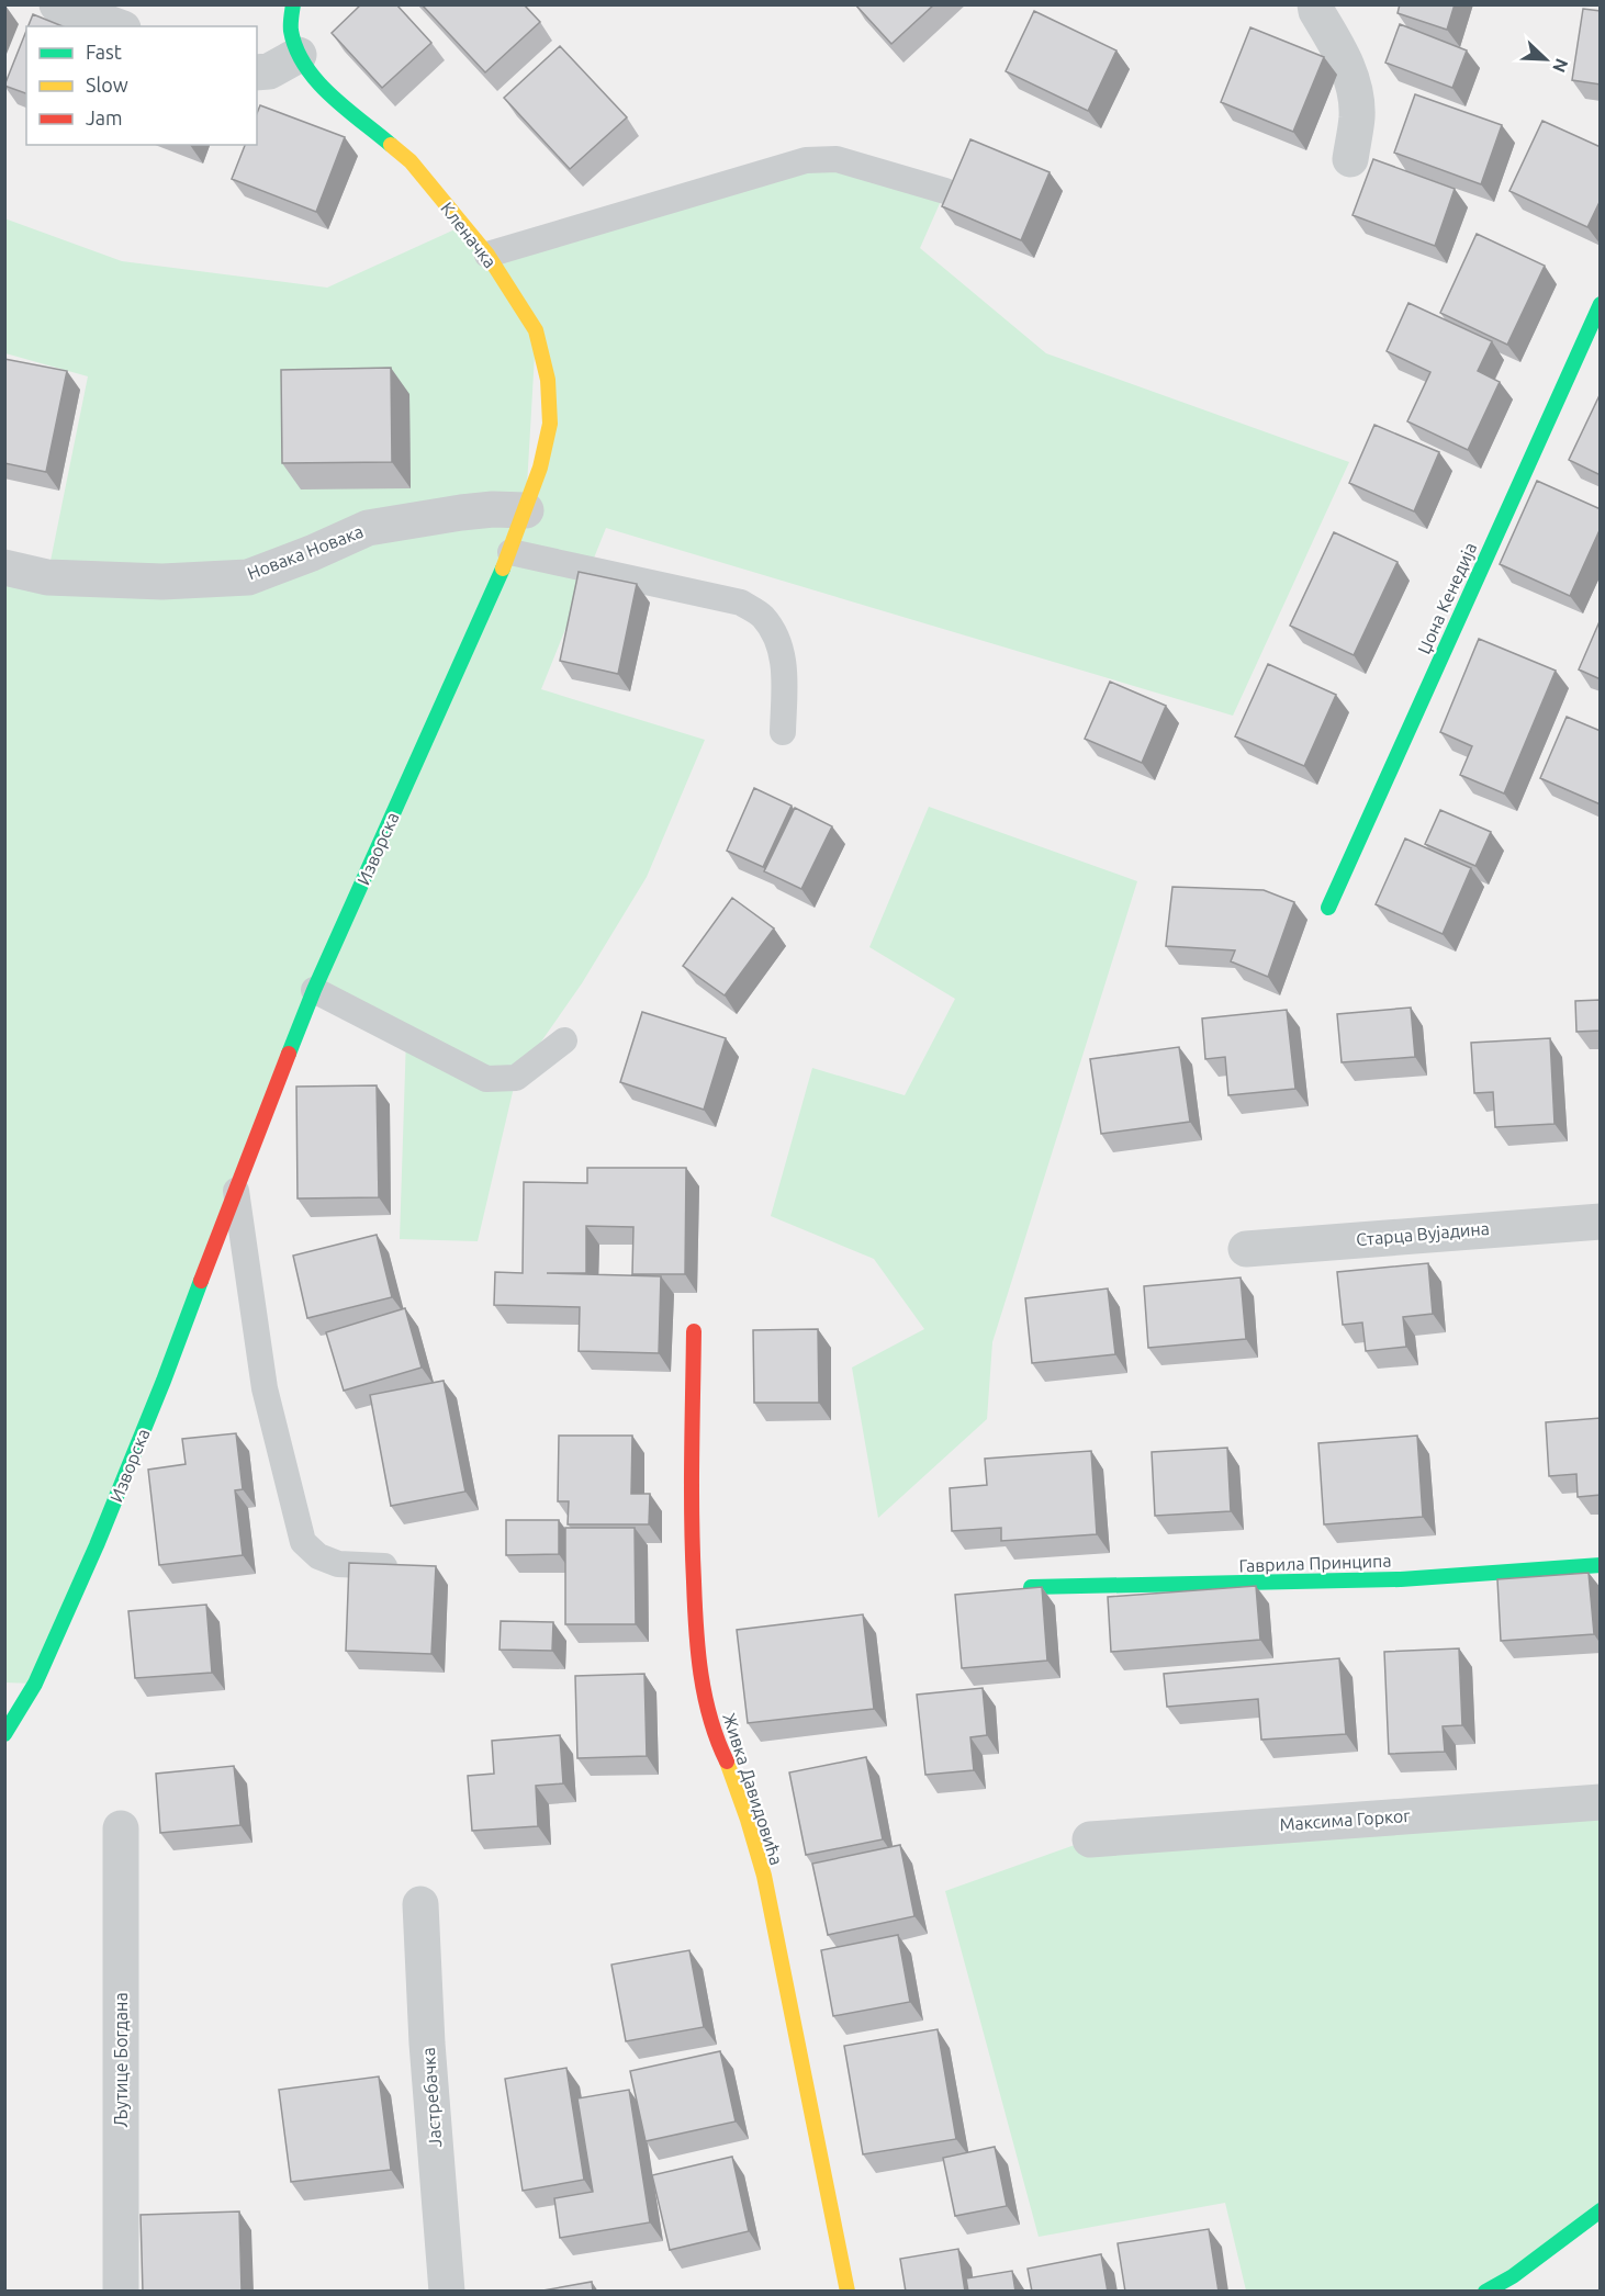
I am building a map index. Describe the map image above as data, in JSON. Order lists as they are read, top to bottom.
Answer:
{
  "streets": {
    "street": [
      "Кленачка",
      "Новака Новака",
      "Џона Кенедија",
      "Изворска",
      "Старца Вујадина",
      "Гаврила Принципа",
      "Живка Давидовића",
      "Максима Горког",
      "Љутице Богдана",
      "Јастребачка"
    ]
  },
  "crossings": [
    ["Кленачка", "Новака Новака"],
    ["Кленачка", "Изворска"],
    ["Новака Новака", "Изворска"]
  ],
  "legend": ["Fast", "Slow", "Jam"],
  "north": "bottom right"
}
